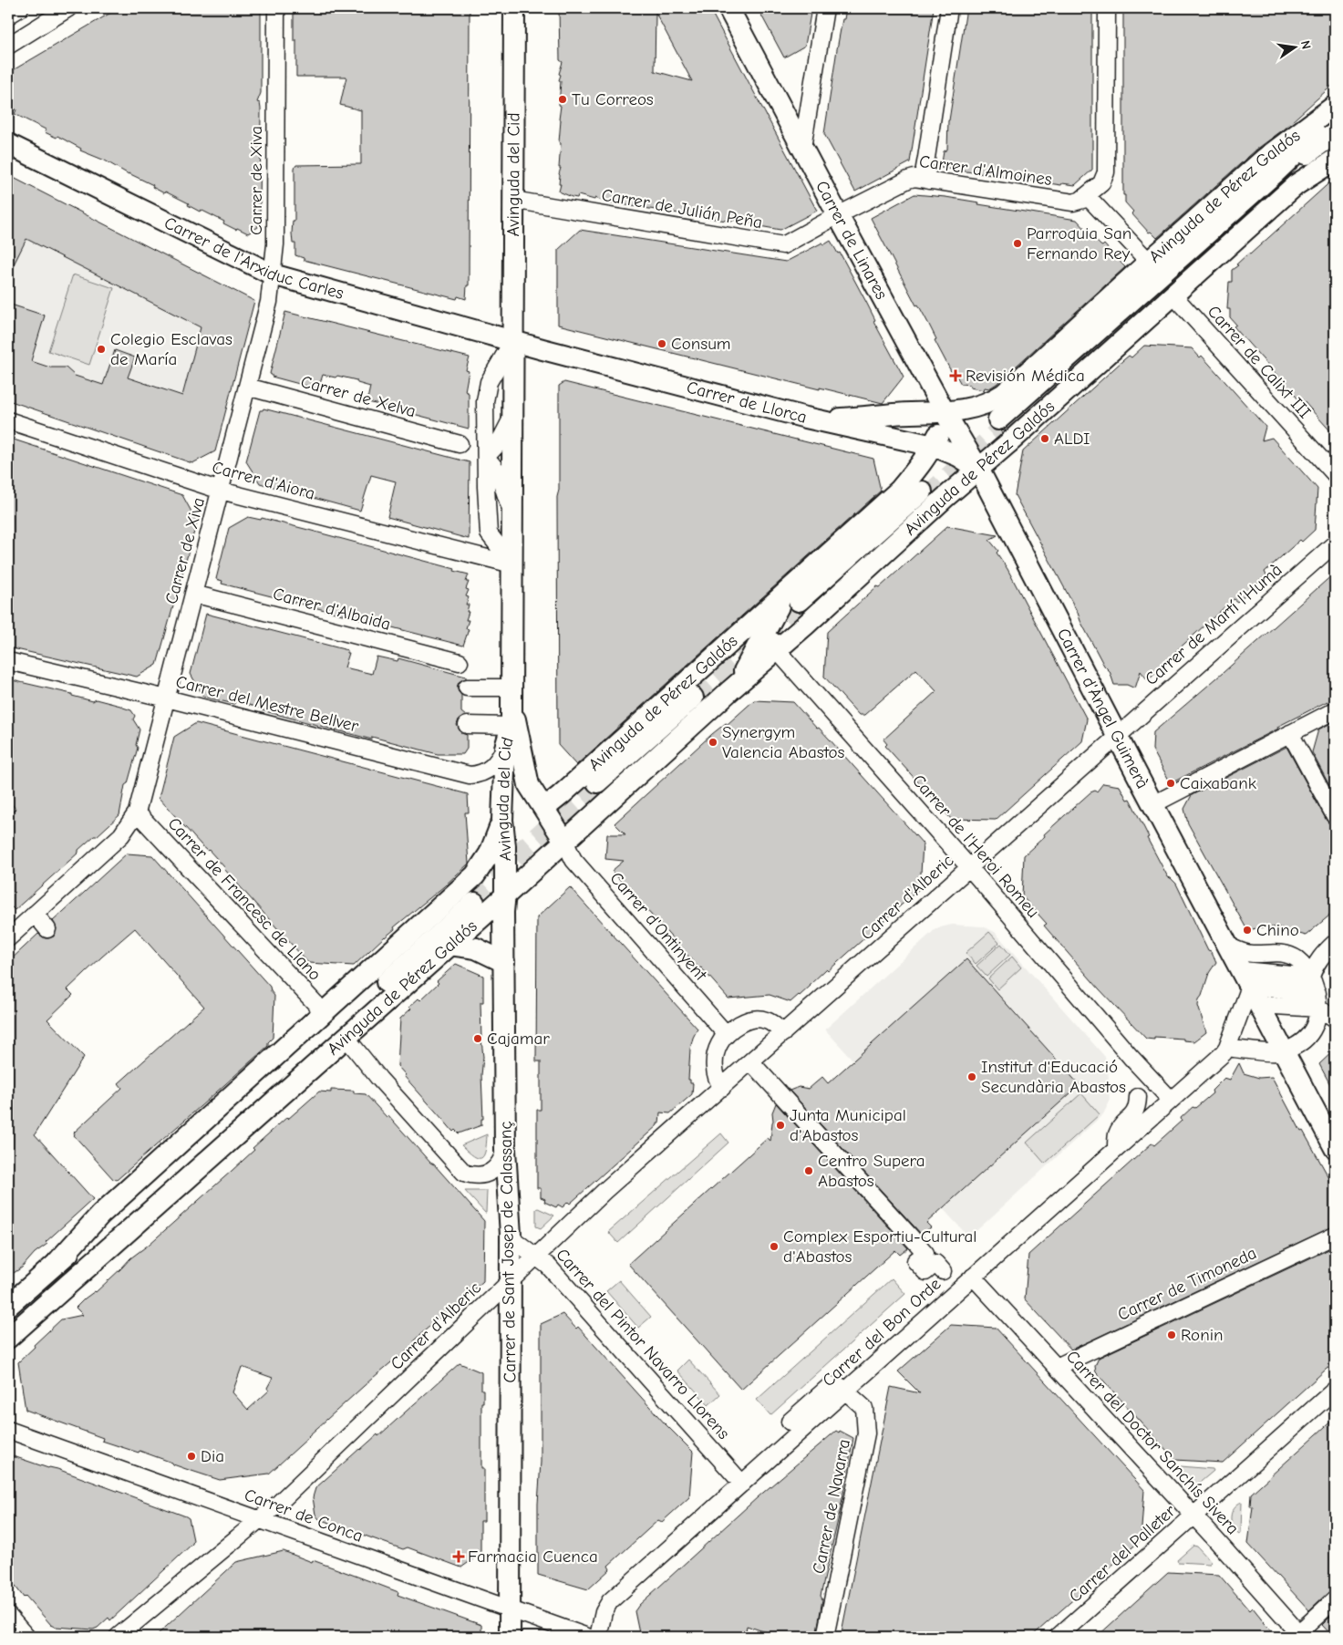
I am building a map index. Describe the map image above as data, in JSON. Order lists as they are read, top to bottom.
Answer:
{
  "streets": {
    "main road": [
      "Avinguda del Cid",
      "Avinguda de Pérez Galdós",
      "Carrer de Linares",
      "Carrer de l'Arxiduc Carles",
      "Carrer de Llorca",
      "Carrer d'Àngel Guimerà",
      "Carrer de Sant Josep de Calassanç"
    ],
    "street": [
      "Carrer d'Almoines",
      "Carrer de Xiva",
      "Carrer de Julián Peña",
      "Carrer de Calixt III",
      "Carrer de Xelva",
      "Carrer d'Aiora",
      "Carrer d'Albaida",
      "Carrer de Martí l’Humà",
      "Carrer del Mestre Bellver",
      "Carrer de l'Heroi Romeu",
      "Carrer d'Alberic",
      "Carrer de Francesc de Llano",
      "Carrer d'Ontinyent",
      "Carrer de Timoneda",
      "Carrer del Bon Orde",
      "Carrer del Pintor Navarro Llorens",
      "Carrer del Doctor Sanchís Sivera",
      "Carrer de Navarra",
      "Carrer de Conca",
      "Carrer del Palleter"
    ]
  },
  "crossings": [
    ["Carrer d'Almoines", "Carrer de Julián Peña"],
    ["Carrer d'Almoines", "Carrer de Linares"],
    ["Avinguda del Cid", "Avinguda de Pérez Galdós"],
    ["Avinguda del Cid", "Carrer de Julián Peña"],
    ["Avinguda del Cid", "Carrer de l'Arxiduc Carles"],
    ["Avinguda del Cid", "Carrer de Llorca"],
    ["Avinguda del Cid", "Carrer d'Aiora"],
    ["Avinguda del Cid", "Carrer del Mestre Bellver"],
    ["Avinguda del Cid", "Carrer d'Ontinyent"],
    ["Avinguda del Cid", "Carrer de Sant Josep de Calassanç"],
    ["Carrer de Xiva", "Carrer de l'Arxiduc Carles"],
    ["Carrer de Xiva", "Carrer de Xelva"],
    ["Carrer de Xiva", "Carrer d'Aiora"],
    ["Carrer de Xiva", "Carrer d'Albaida"],
    ["Carrer de Xiva", "Carrer del Mestre Bellver"],
    ["Carrer de Xiva", "Carrer de Francesc de Llano"],
    ["Avinguda de Pérez Galdós", "Carrer de Linares"],
    ["Avinguda de Pérez Galdós", "Carrer de Calixt III"],
    ["Avinguda de Pérez Galdós", "Carrer de Llorca"],
    ["Avinguda de Pérez Galdós", "Carrer d'Àngel Guimerà"],
    ["Avinguda de Pérez Galdós", "Carrer de l'Heroi Romeu"],
    ["Avinguda de Pérez Galdós", "Carrer de Francesc de Llano"],
    ["Avinguda de Pérez Galdós", "Carrer d'Ontinyent"],
    ["Avinguda de Pérez Galdós", "Carrer de Sant Josep de Calassanç"],
    ["Carrer de Julián Peña", "Carrer de Linares"],
    ["Carrer de Linares", "Carrer de Llorca"],
    ["Carrer de Linares", "Carrer d'Àngel Guimerà"],
    ["Carrer de l'Arxiduc Carles", "Carrer de Llorca"],
    ["Carrer de Llorca", "Carrer d'Àngel Guimerà"],
    ["Carrer de Martí l’Humà", "Carrer d'Àngel Guimerà"],
    ["Carrer de Martí l’Humà", "Carrer d'Alberic"],
    ["Carrer d'Àngel Guimerà", "Carrer d'Alberic"],
    ["Carrer de l'Heroi Romeu", "Carrer d'Alberic"],
    ["Carrer de l'Heroi Romeu", "Carrer del Bon Orde"],
    ["Carrer d'Alberic", "Carrer de Sant Josep de Calassanç"],
    ["Carrer d'Alberic", "Carrer del Pintor Navarro Llorens"],
    ["Carrer d'Alberic", "Carrer de Conca"],
    ["Carrer de Sant Josep de Calassanç", "Carrer del Pintor Navarro Llorens"],
    ["Carrer de Sant Josep de Calassanç", "Carrer de Conca"],
    ["Carrer de Timoneda", "Carrer del Doctor Sanchís Sivera"],
    ["Carrer del Bon Orde", "Carrer del Pintor Navarro Llorens"],
    ["Carrer del Bon Orde", "Carrer del Doctor Sanchís Sivera"],
    ["Carrer del Bon Orde", "Carrer de Navarra"],
    ["Carrer del Doctor Sanchís Sivera", "Carrer del Palleter"]
  ],
  "places": {
    "other": [
      "Tu Correos",
      "Parroquia San Fernando Rey",
      "Consum",
      "Colegio Esclavas de María",
      "ALDI",
      "Synergym Valencia Abastos",
      "Caixabank",
      "Chino",
      "Cajamar",
      "Institut d'Educació Secundària Abastos",
      "Junta Municipal d'Abastos",
      "Centro Supera Abastos",
      "Complex Esportiu-Cultural d'Abastos",
      "Ronin",
      "Dia"
    ],
    "health": ["Revisión Médica", "Farmacia Cuenca"]
  },
  "north": "right"
}
